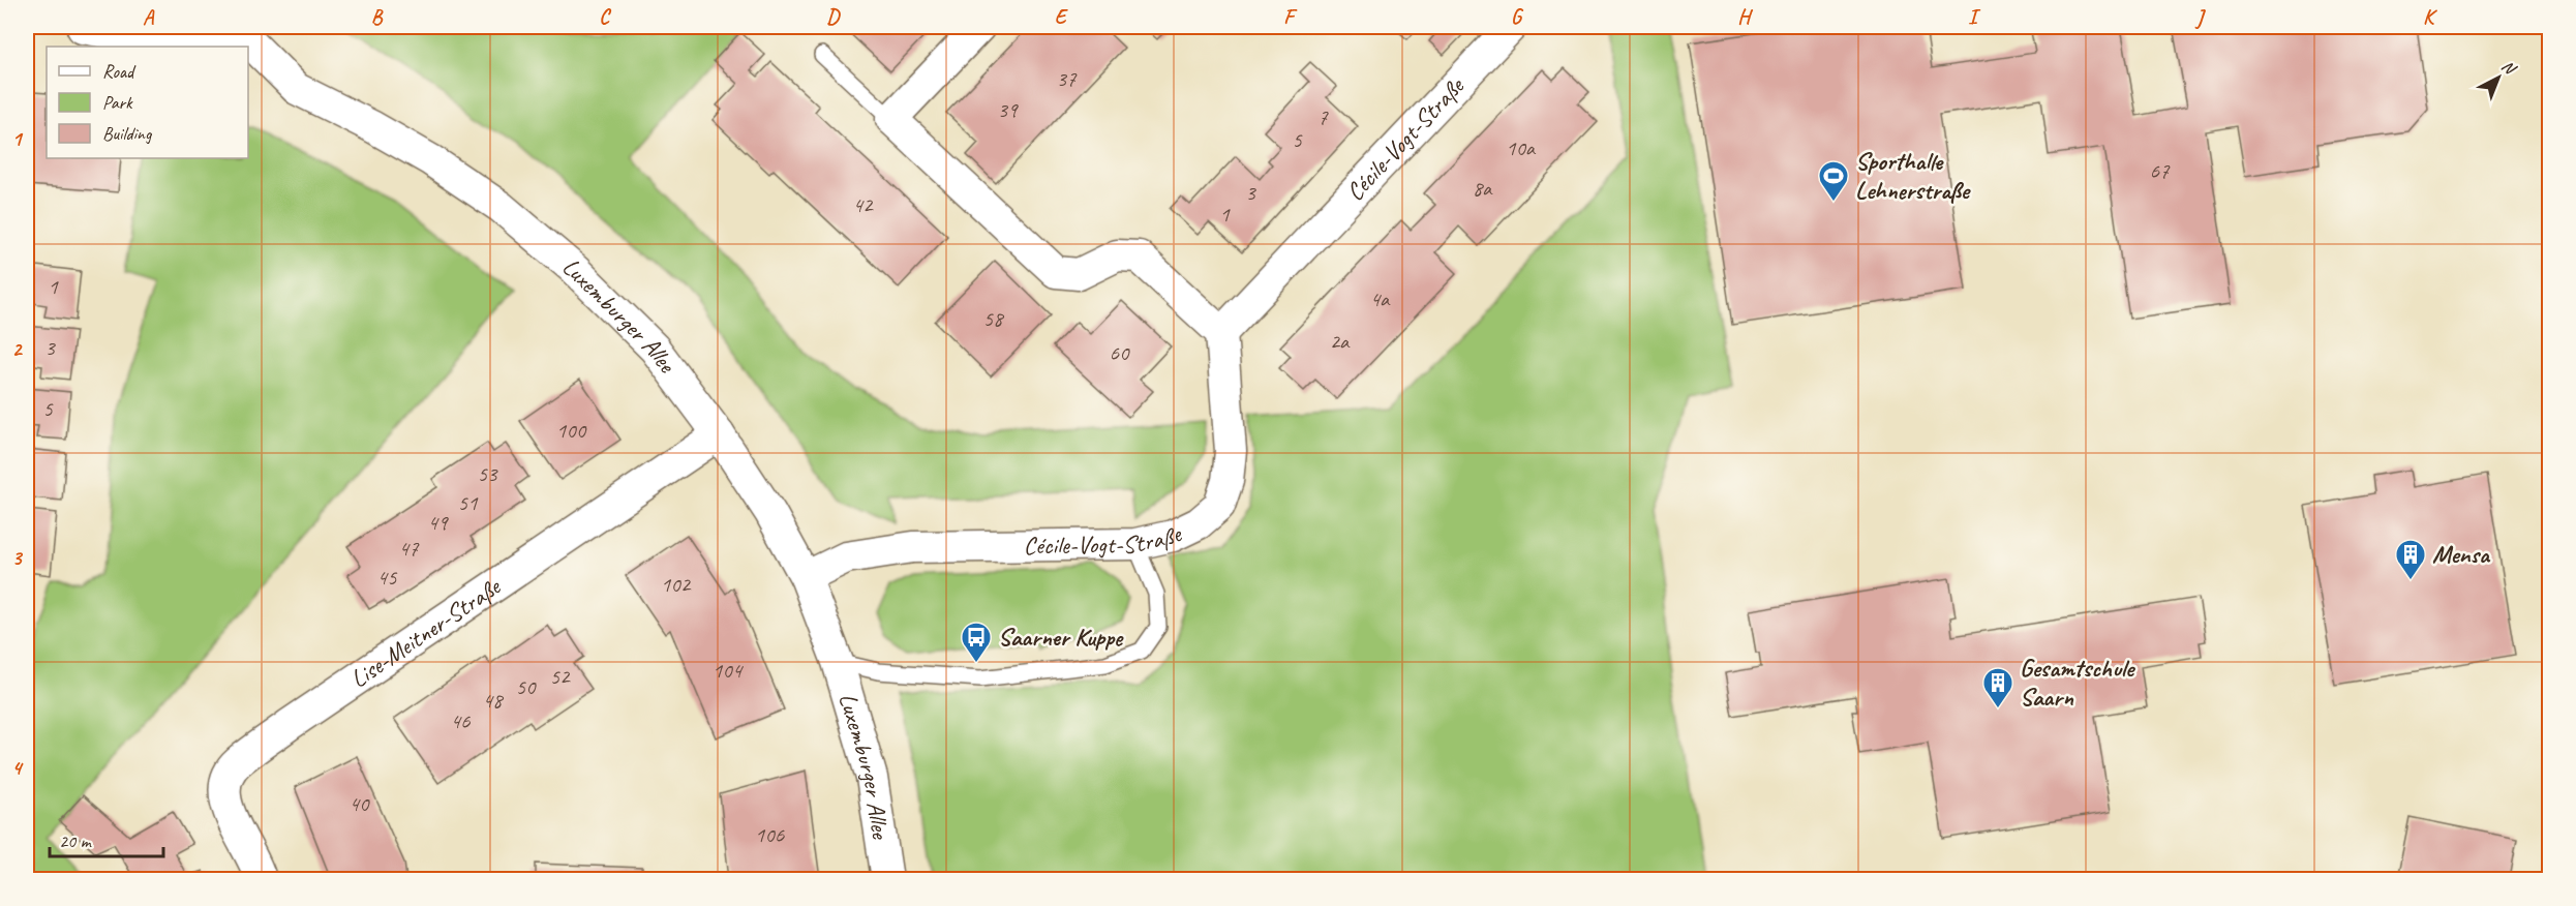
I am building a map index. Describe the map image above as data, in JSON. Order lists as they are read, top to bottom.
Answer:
{
  "streets": {
    "street": ["Cécile-Vogt-Straße", "Luxemburger Allee", "Lise-Meitner-Straße"]
  },
  "crossings": [
    ["Cécile-Vogt-Straße", "Luxemburger Allee"],
    ["Luxemburger Allee", "Lise-Meitner-Straße"]
  ],
  "places": {
    "sports": ["Sporthalle Lehnerstraße"],
    "building": ["Mensa", "Gesamtschule Saarn"],
    "bus stop": ["Saarner Kuppe"]
  },
  "house_numbers": [
    "37",
    "39",
    "7",
    "5",
    "10a",
    "67",
    "8a",
    "3",
    "42",
    "1",
    "1",
    "4a",
    "58",
    "2a",
    "3",
    "60",
    "5",
    "100",
    "53",
    "51",
    "49",
    "47",
    "45",
    "102",
    "104",
    "52",
    "50",
    "48",
    "46",
    "40",
    "106"
  ],
  "legend": ["Road", "Park", "Building"],
  "scale_bar": "20 m",
  "north": "top right",
  "grid": {
    "columns": [
      "A",
      "B",
      "C",
      "D",
      "E",
      "F",
      "G",
      "H",
      "I",
      "J",
      "K"
    ],
    "rows": [
      "1",
      "2",
      "3",
      "4"
    ]
  }
}
